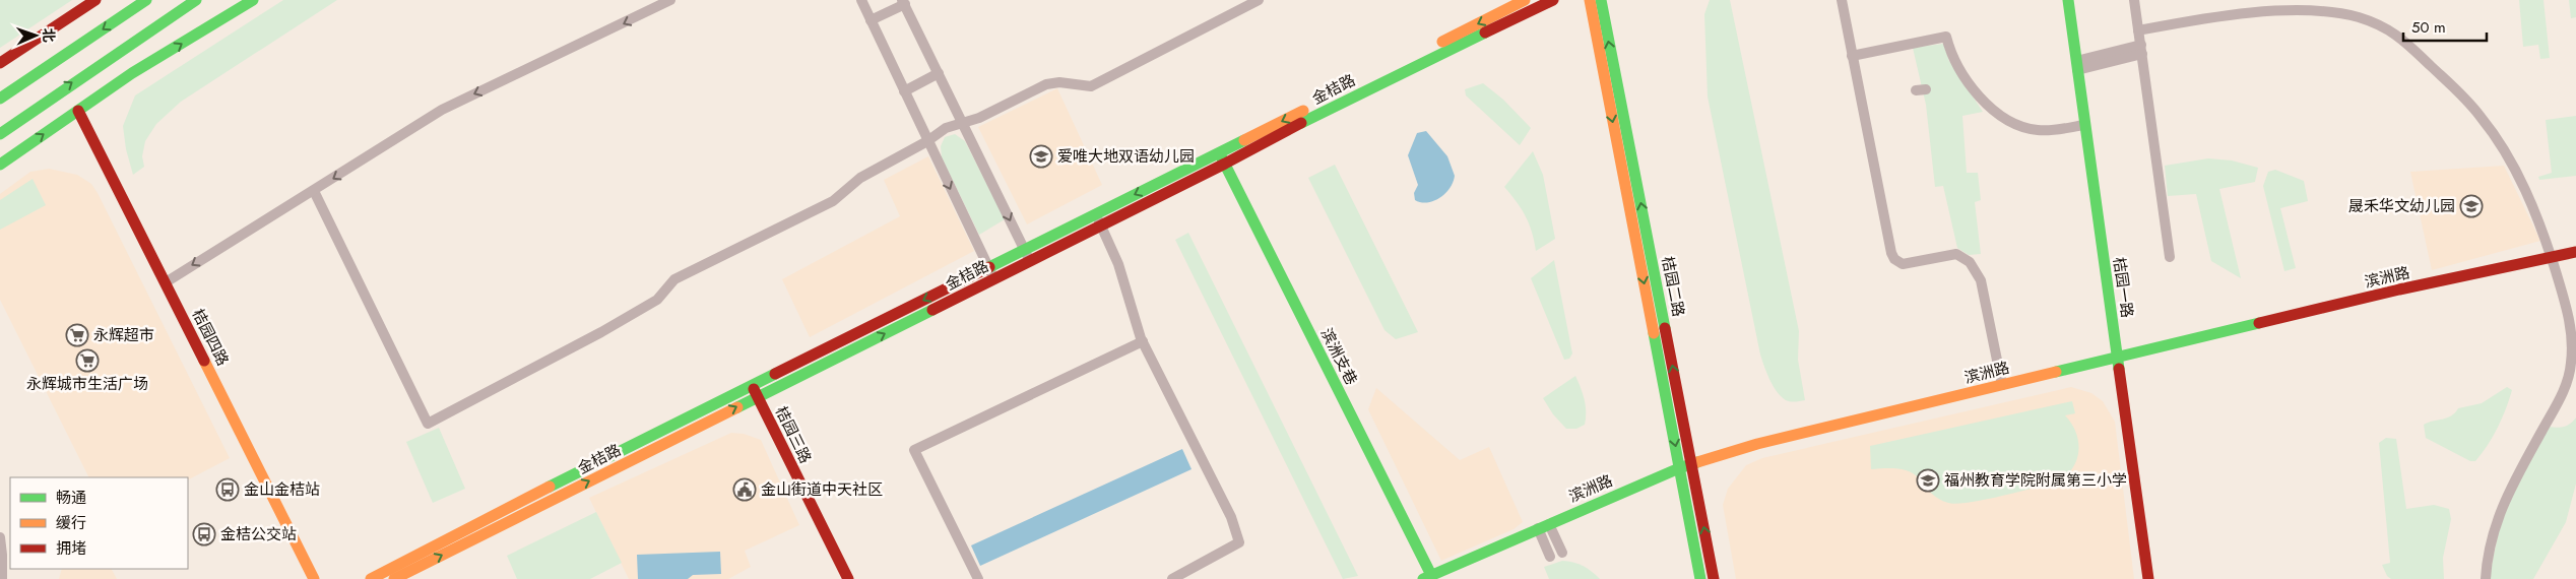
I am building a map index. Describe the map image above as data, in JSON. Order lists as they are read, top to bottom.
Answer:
{
  "streets": {
    "main road": [
      "金桔路",
      "滨洲路",
      "桔园二路",
      "桔园一路",
      "桔园四路",
      "滨洲支巷",
      "桔园三路"
    ]
  },
  "crossings": [
    ["金桔路", "滨洲支巷"],
    ["金桔路", "桔园三路"],
    ["滨洲路", "桔园二路"],
    ["滨洲路", "桔园一路"],
    ["滨洲路", "滨洲支巷"]
  ],
  "places": {
    "school or university": ["爱唯大地双语幼儿园", "晟禾华文幼儿园", "福州教育学院附属第三小学"],
    "supermarket": ["永辉超市", "永辉城市生活广场"],
    "bus stop": ["金山金桔站", "金桔公交站"],
    "public building": ["金山街道中天社区"]
  },
  "legend": ["畅通", "缓行", "拥堵"],
  "scale_bar": "50 m",
  "north": "right"
}
